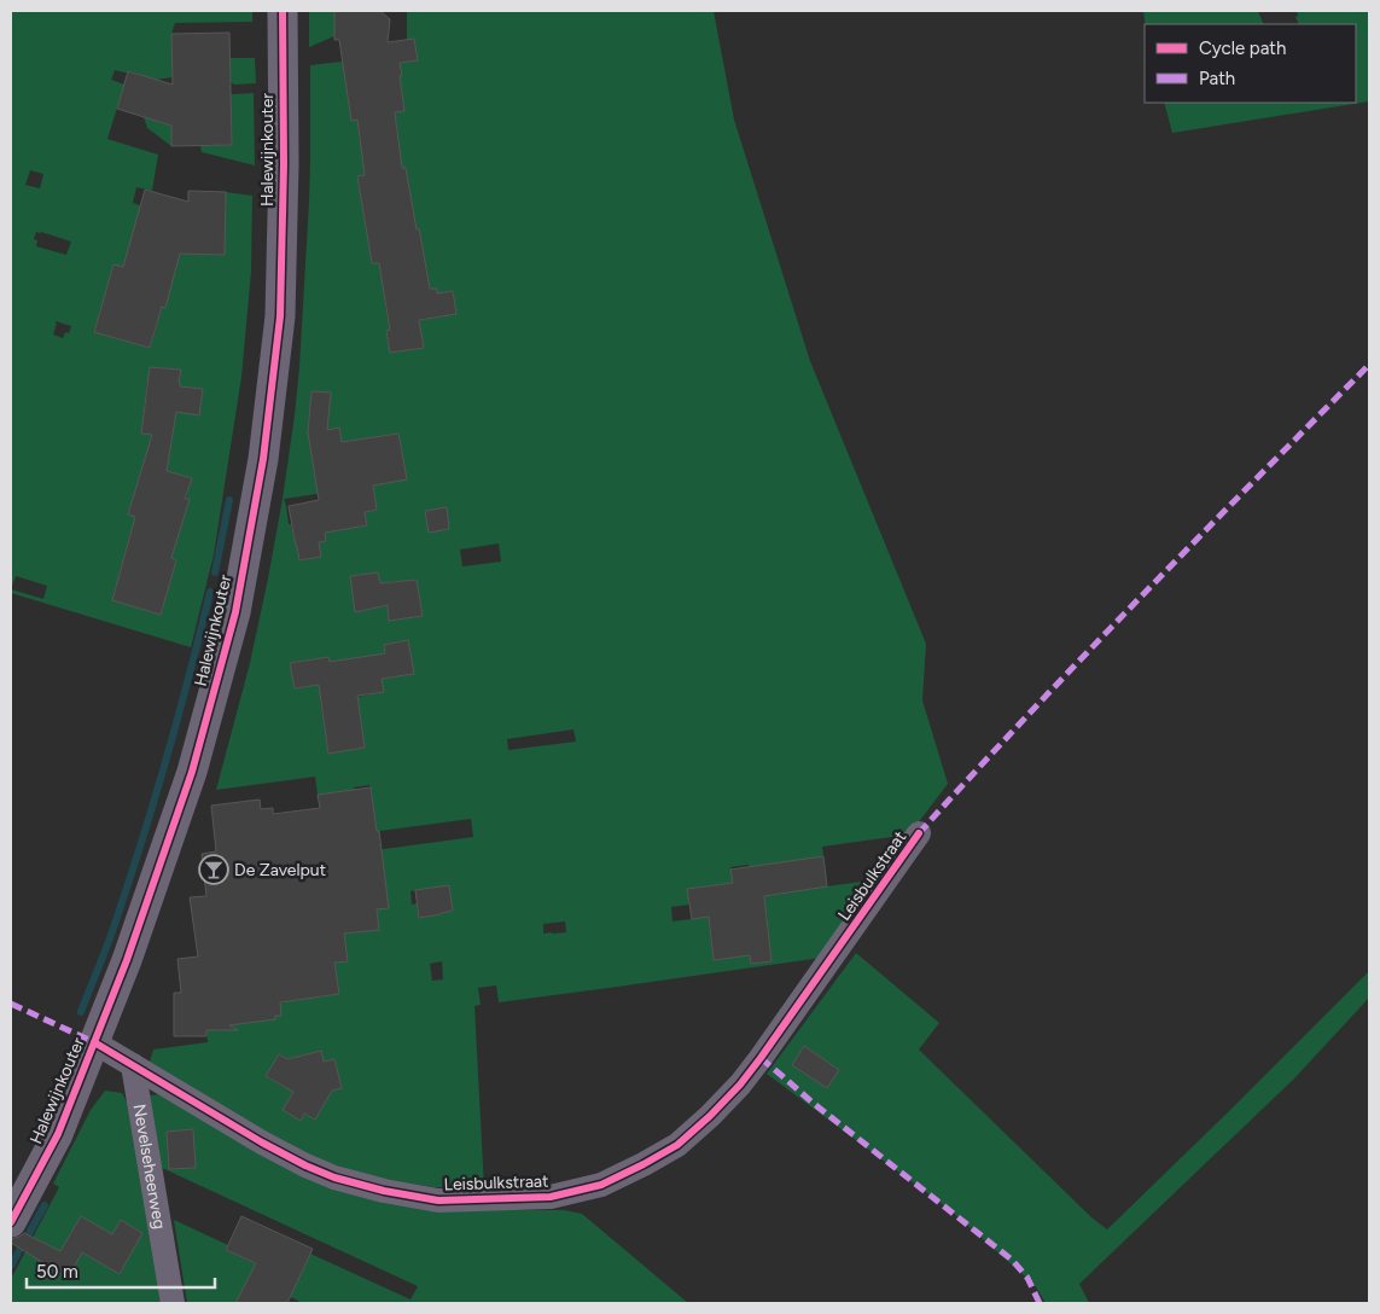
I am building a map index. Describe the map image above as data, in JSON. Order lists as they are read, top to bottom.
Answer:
{
  "streets": {
    "street": ["Halewijnkouter", "Leisbulkstraat", "Nevelseheerweg"]
  },
  "crossings": [
    ["Halewijnkouter", "Leisbulkstraat"],
    ["Leisbulkstraat", "Nevelseheerweg"]
  ],
  "places": {
    "bar": ["De Zavelput"]
  },
  "legend": ["Cycle path", "Path"],
  "scale_bar": "50 m"
}
